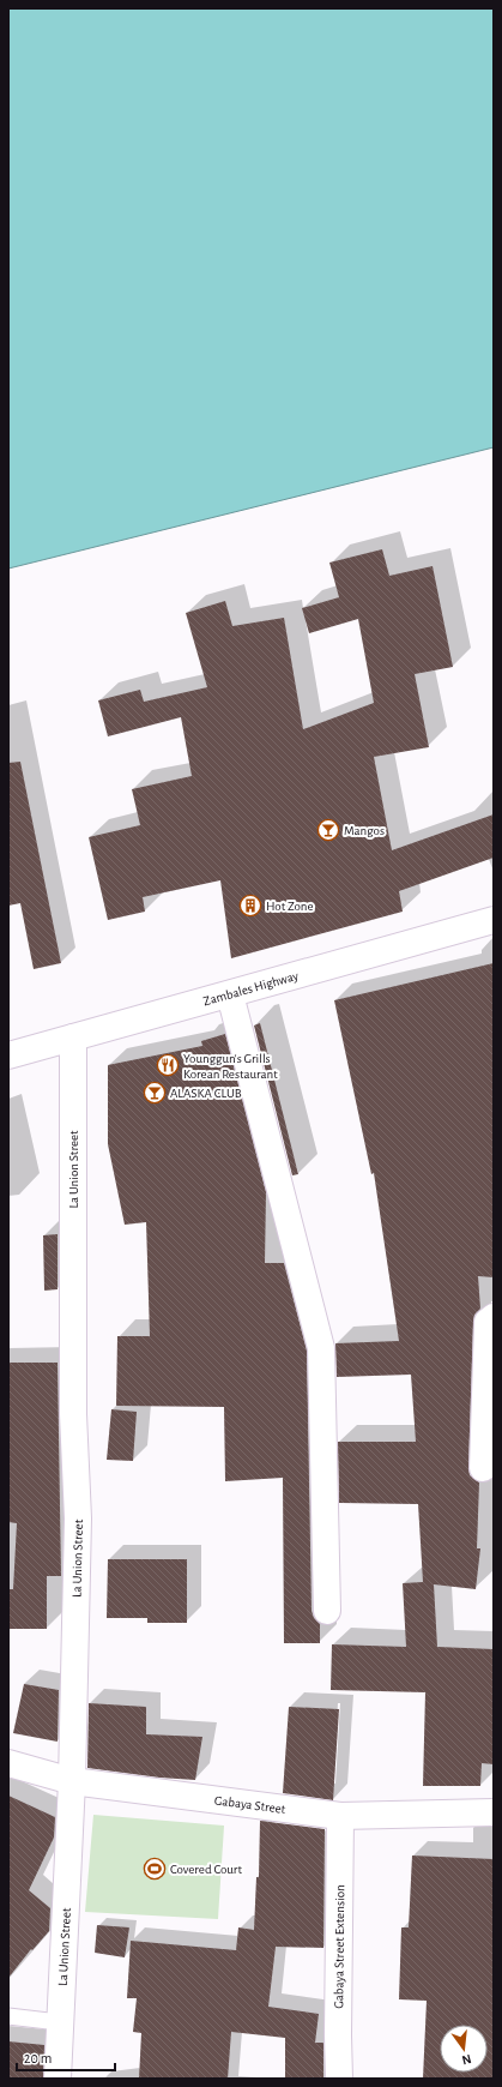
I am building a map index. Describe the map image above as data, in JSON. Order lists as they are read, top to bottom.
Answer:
{
  "streets": {
    "street": [
      "Zambales Highway",
      "La Union Street",
      "Gabaya Street",
      "Gabaya Street Extension"
    ]
  },
  "crossings": [
    ["Zambales Highway", "La Union Street"],
    ["La Union Street", "Gabaya Street"],
    ["Gabaya Street", "Gabaya Street Extension"]
  ],
  "places": {
    "bar": ["Mangos", "ALASKA CLUB"],
    "building": ["Hot Zone"],
    "restaurant": ["Younggun's Grills Korean Restaurant"],
    "sports": ["Covered Court"]
  },
  "scale_bar": "20 m",
  "north": "bottom"
}
